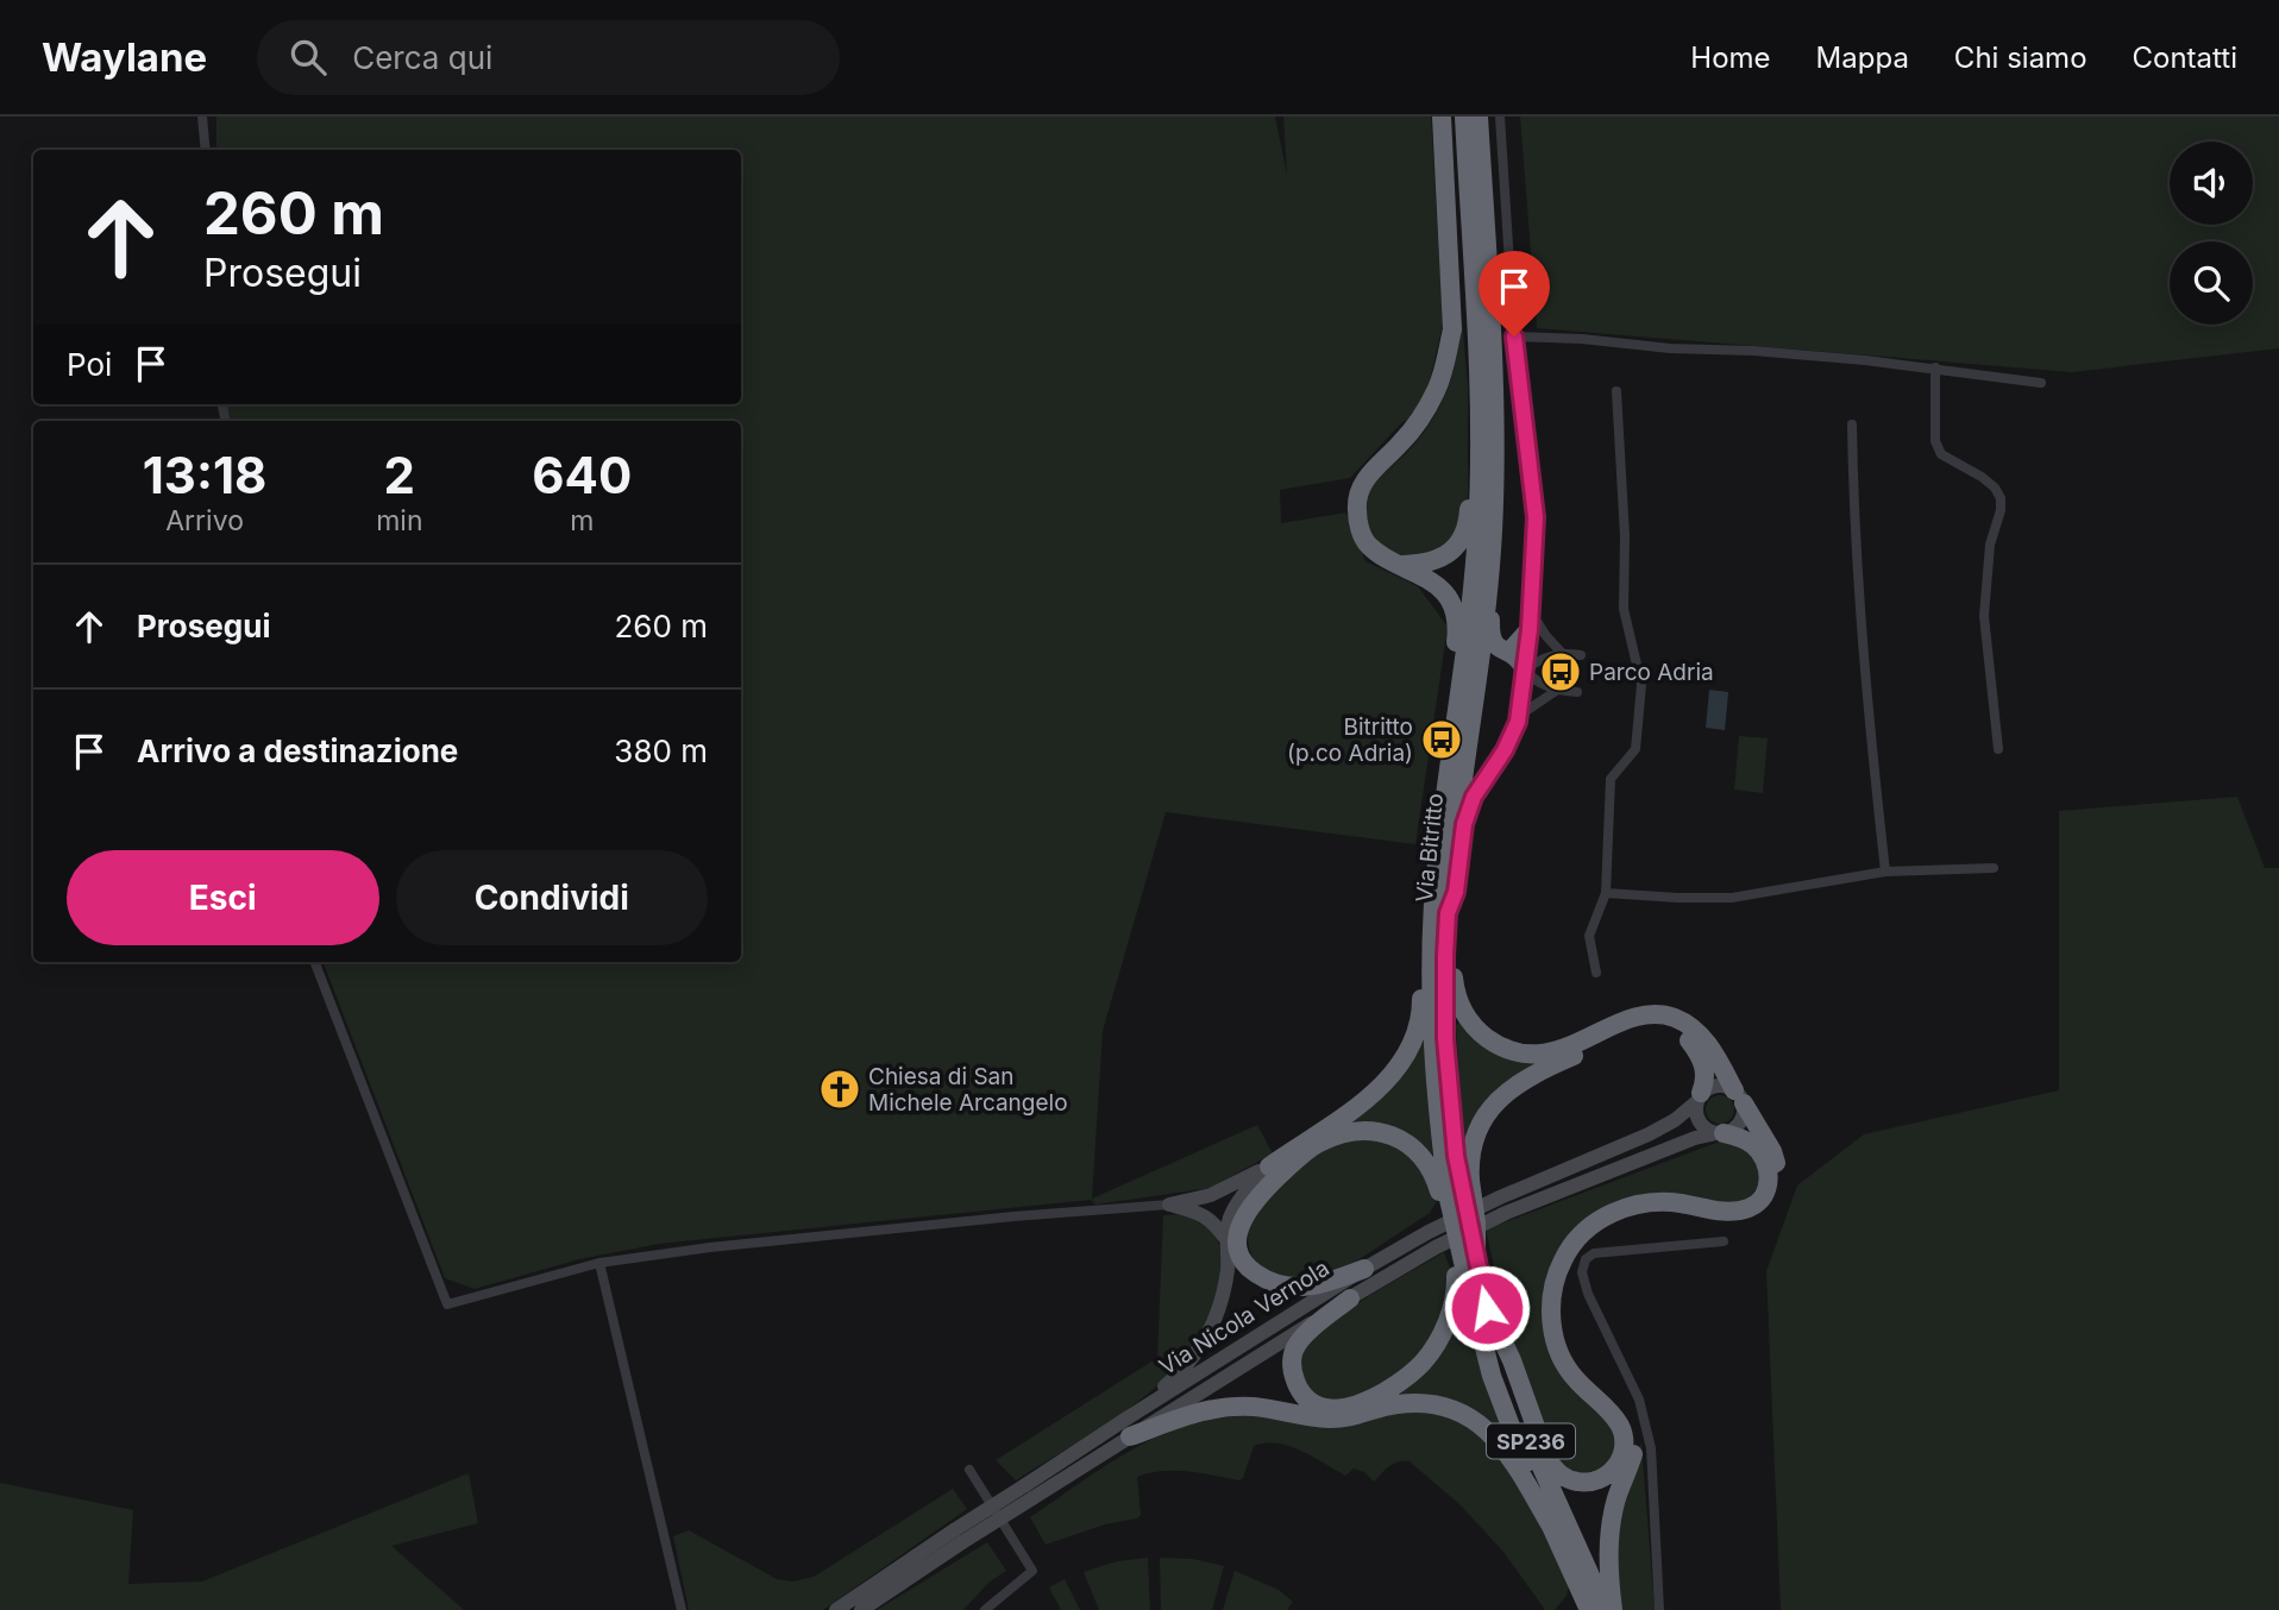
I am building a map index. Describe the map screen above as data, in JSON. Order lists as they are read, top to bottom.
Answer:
{
  "streets": {
    "highway": ["Via Bitritto", "SP236"],
    "main road": ["Via Nicola Vernola"]
  },
  "places": {
    "bus stop": ["Parco Adria", "Bitritto (p.co Adria)"],
    "church": ["Chiesa di San Michele Arcangelo"]
  },
  "page": {
    "header": "Waylane",
    "search": "Cerca qui",
    "nav": [
      "Home",
      "Mappa",
      "Chi siamo",
      "Contatti"
    ],
    "turn": ["260 m", "Prosegui"],
    "then": "Poi",
    "eta": [
      "13:18",
      "Arrivo",
      "2",
      "min",
      "640",
      "m"
    ],
    "list": [
      {
        "name": "Prosegui",
        "value": "260 m"
      },
      {
        "name": "Arrivo a destinazione",
        "value": "380 m"
      }
    ],
    "buttons": ["Esci", "Condividi"]
  }
}
